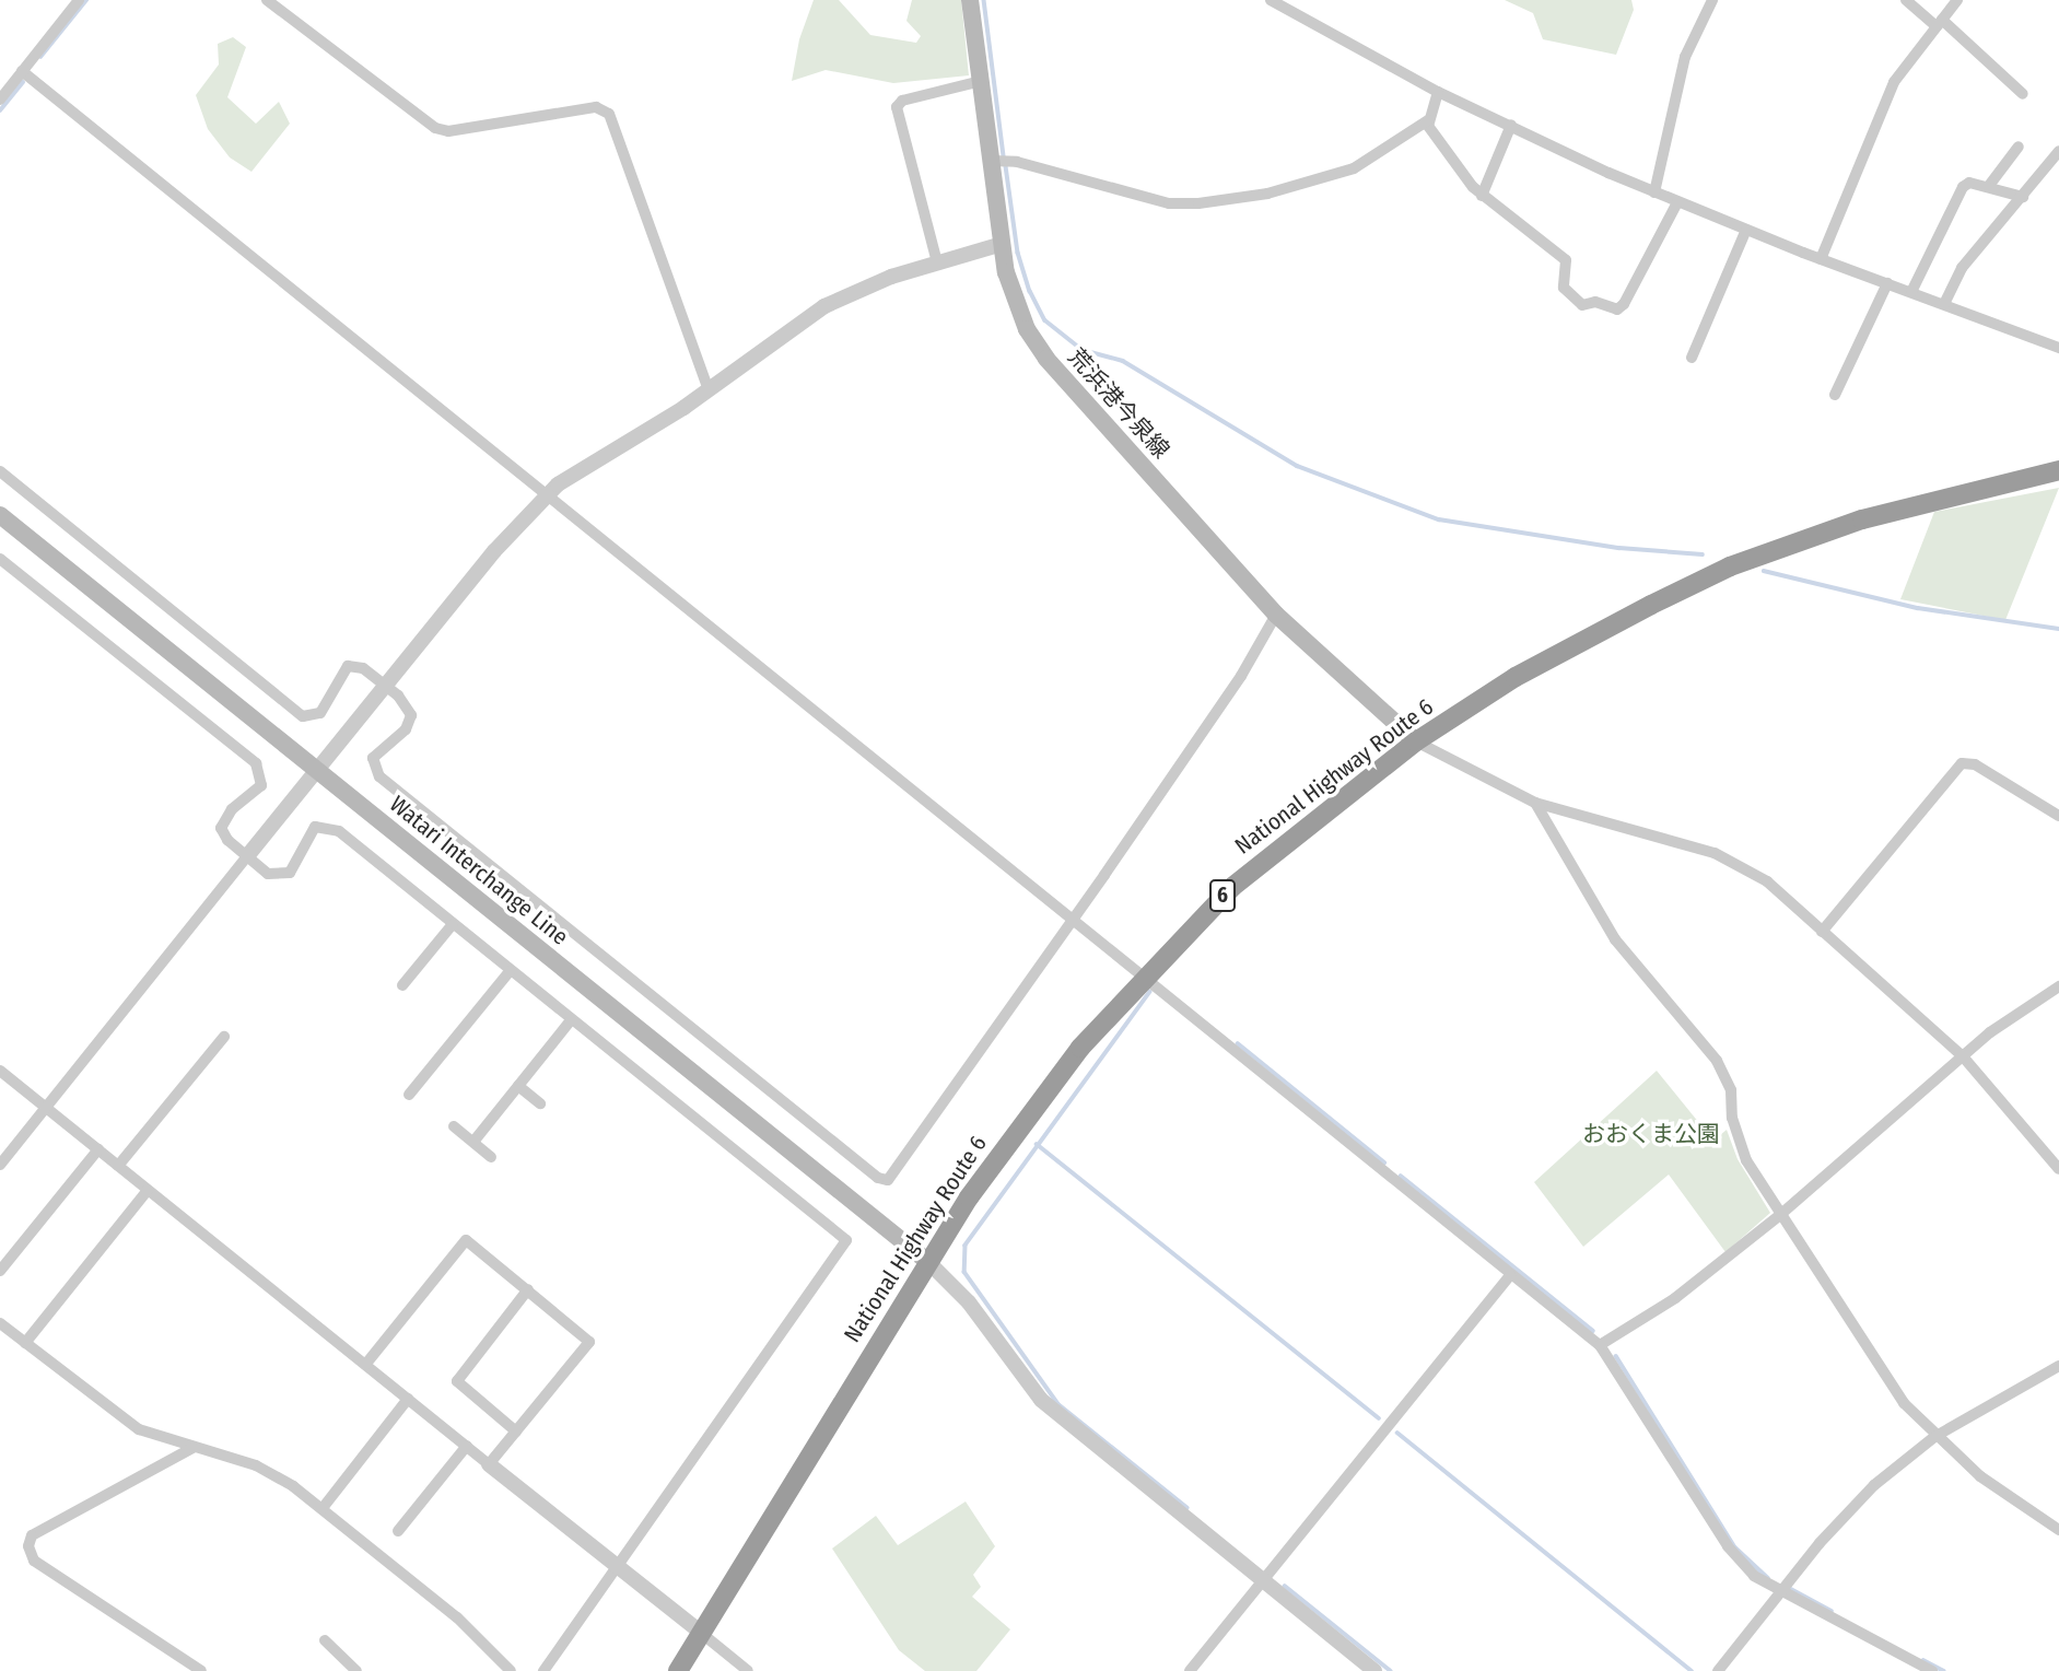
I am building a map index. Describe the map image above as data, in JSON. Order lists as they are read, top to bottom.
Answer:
{
  "streets": {
    "highway": ["National Highway Route 6", "6"],
    "main road": ["荒浜港今泉線", "Watari Interchange Line"]
  },
  "crossings": [
    ["荒浜港今泉線", "National Highway Route 6"],
    ["National Highway Route 6", "Watari Interchange Line"]
  ],
  "parks": ["おおくま公園"]
}
